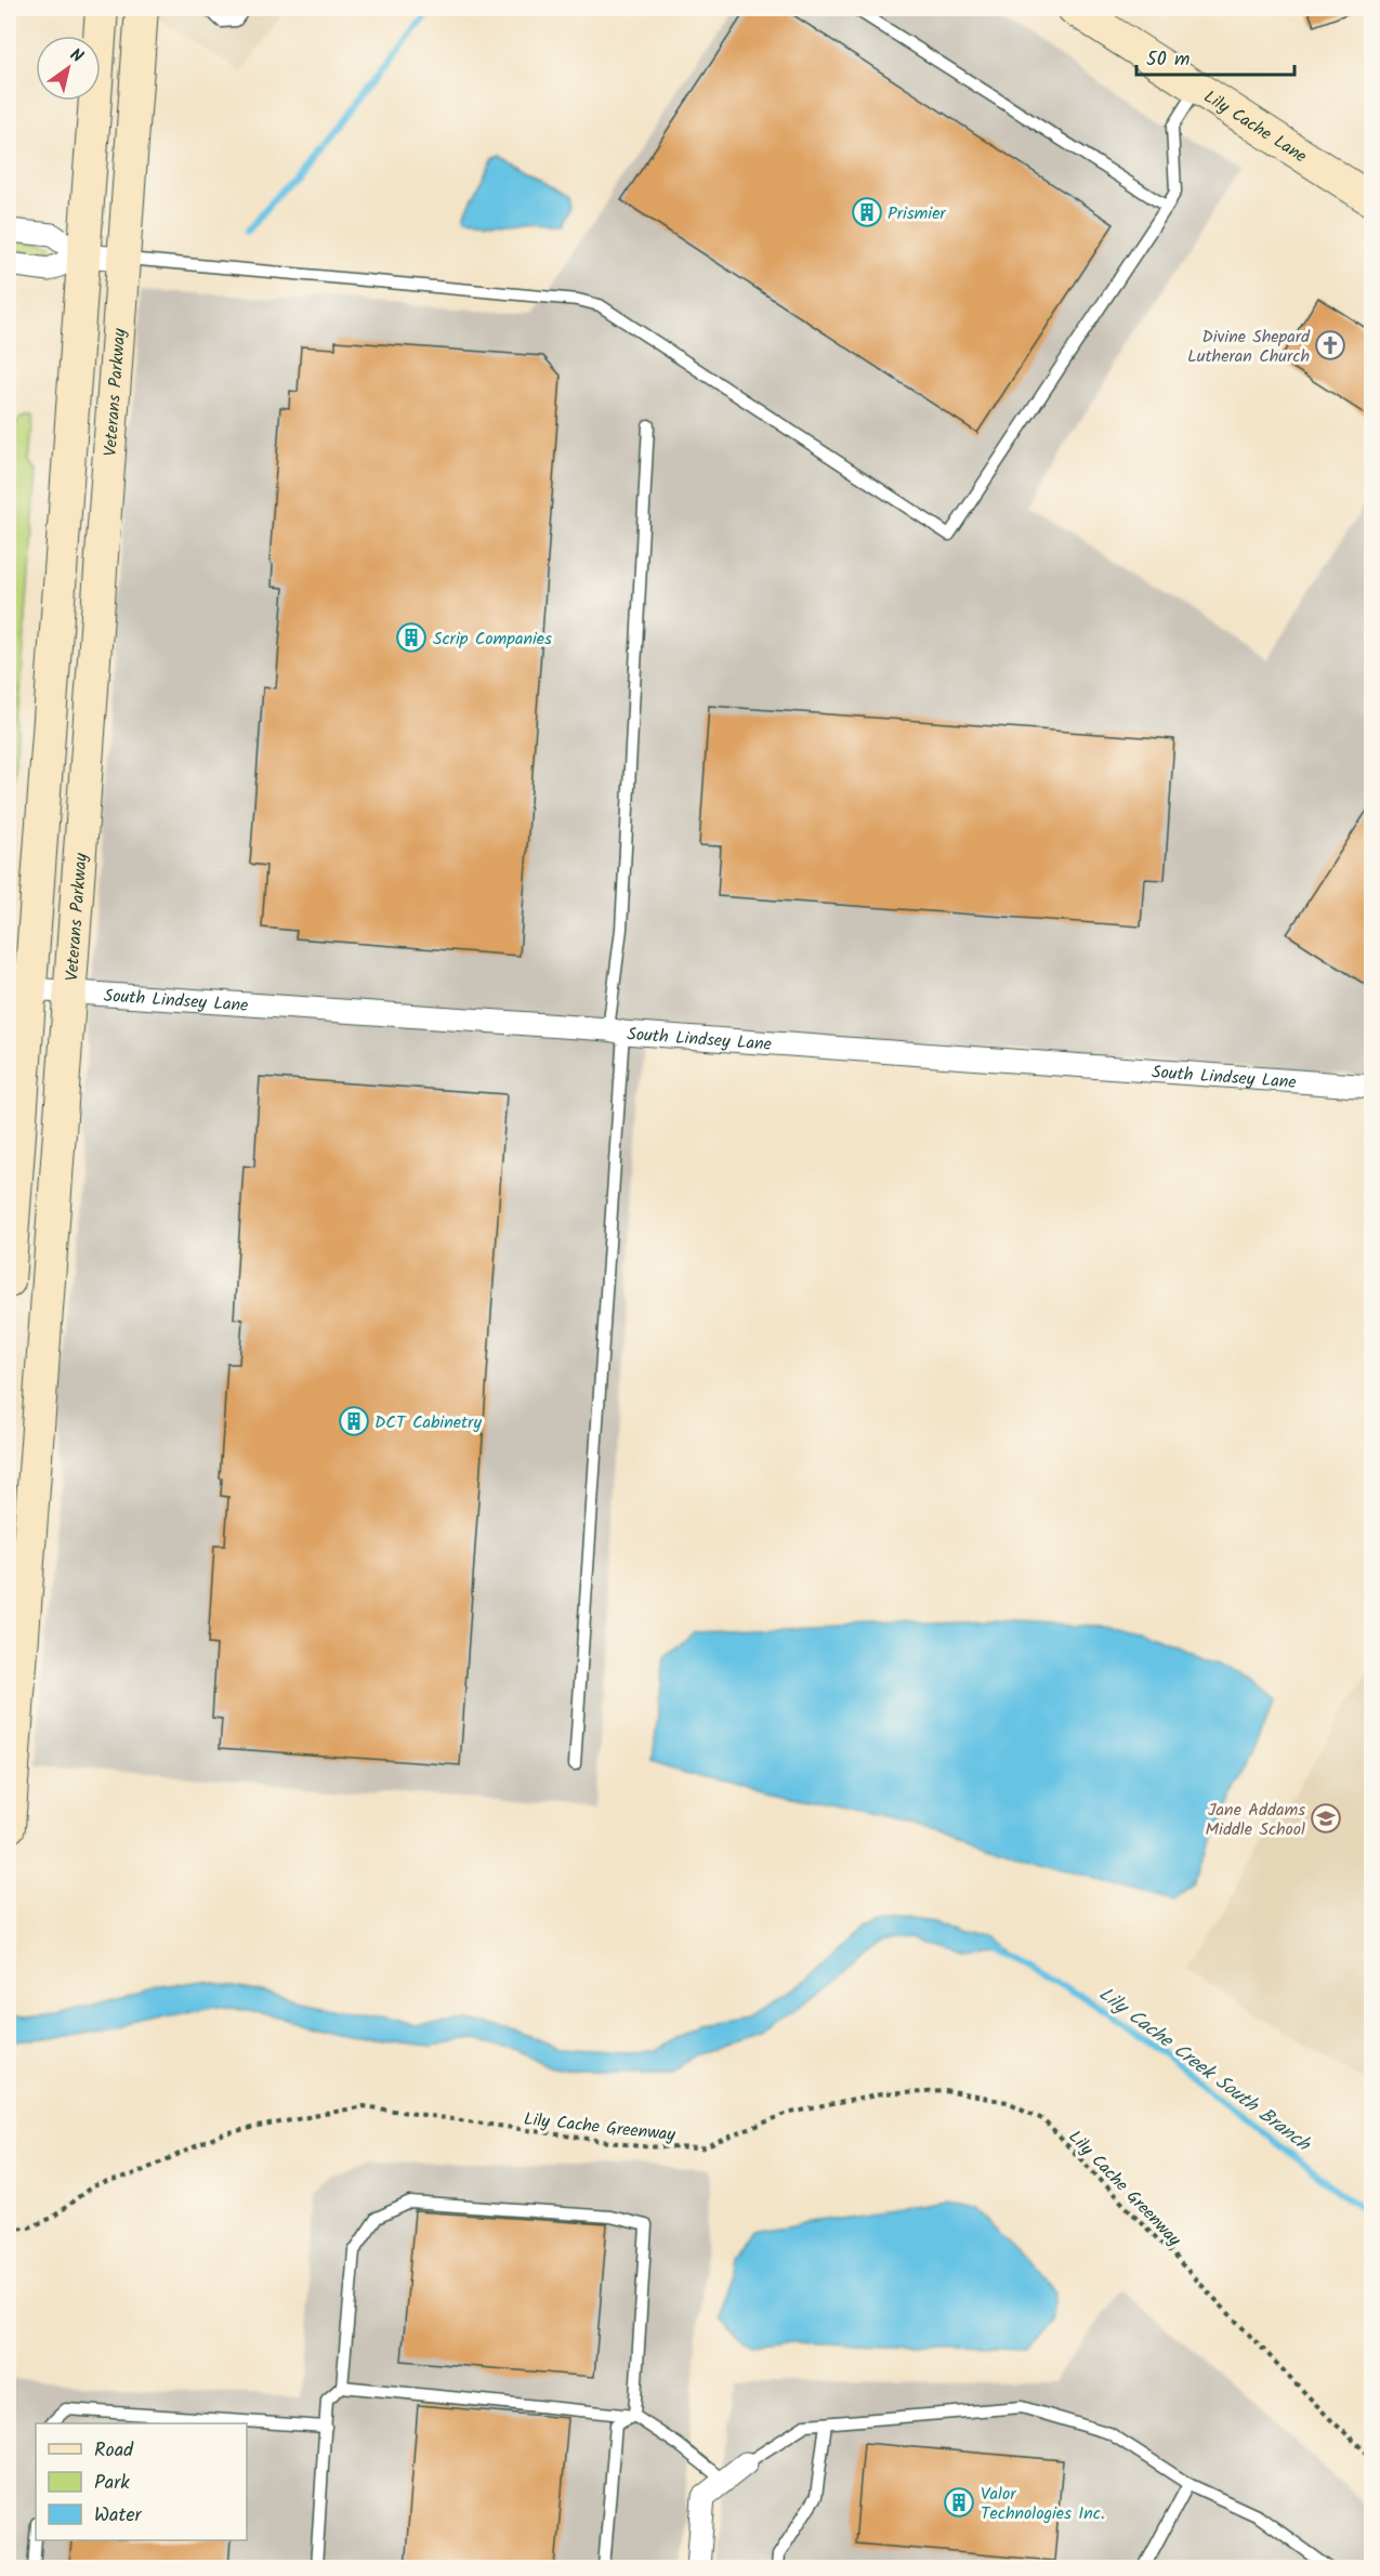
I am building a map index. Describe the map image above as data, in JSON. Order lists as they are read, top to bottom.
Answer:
{
  "streets": {
    "main road": ["Lily Cache Lane", "Veterans Parkway"],
    "street": ["South Lindsey Lane"],
    "path": ["Lily Cache Greenway"]
  },
  "crossings": [
    ["Veterans Parkway", "South Lindsey Lane"]
  ],
  "water": ["Lily Cache Creek South Branch"],
  "places": {
    "building": [
      "Prismier",
      "Scrip Companies",
      "DCT Cabinetry",
      "Valor Technologies Inc."
    ],
    "church": ["Divine Shepard Lutheran Church"],
    "school or university": ["Jane Addams Middle School"]
  },
  "legend": ["Road", "Park", "Water"],
  "scale_bar": "50 m",
  "north": "top right"
}
